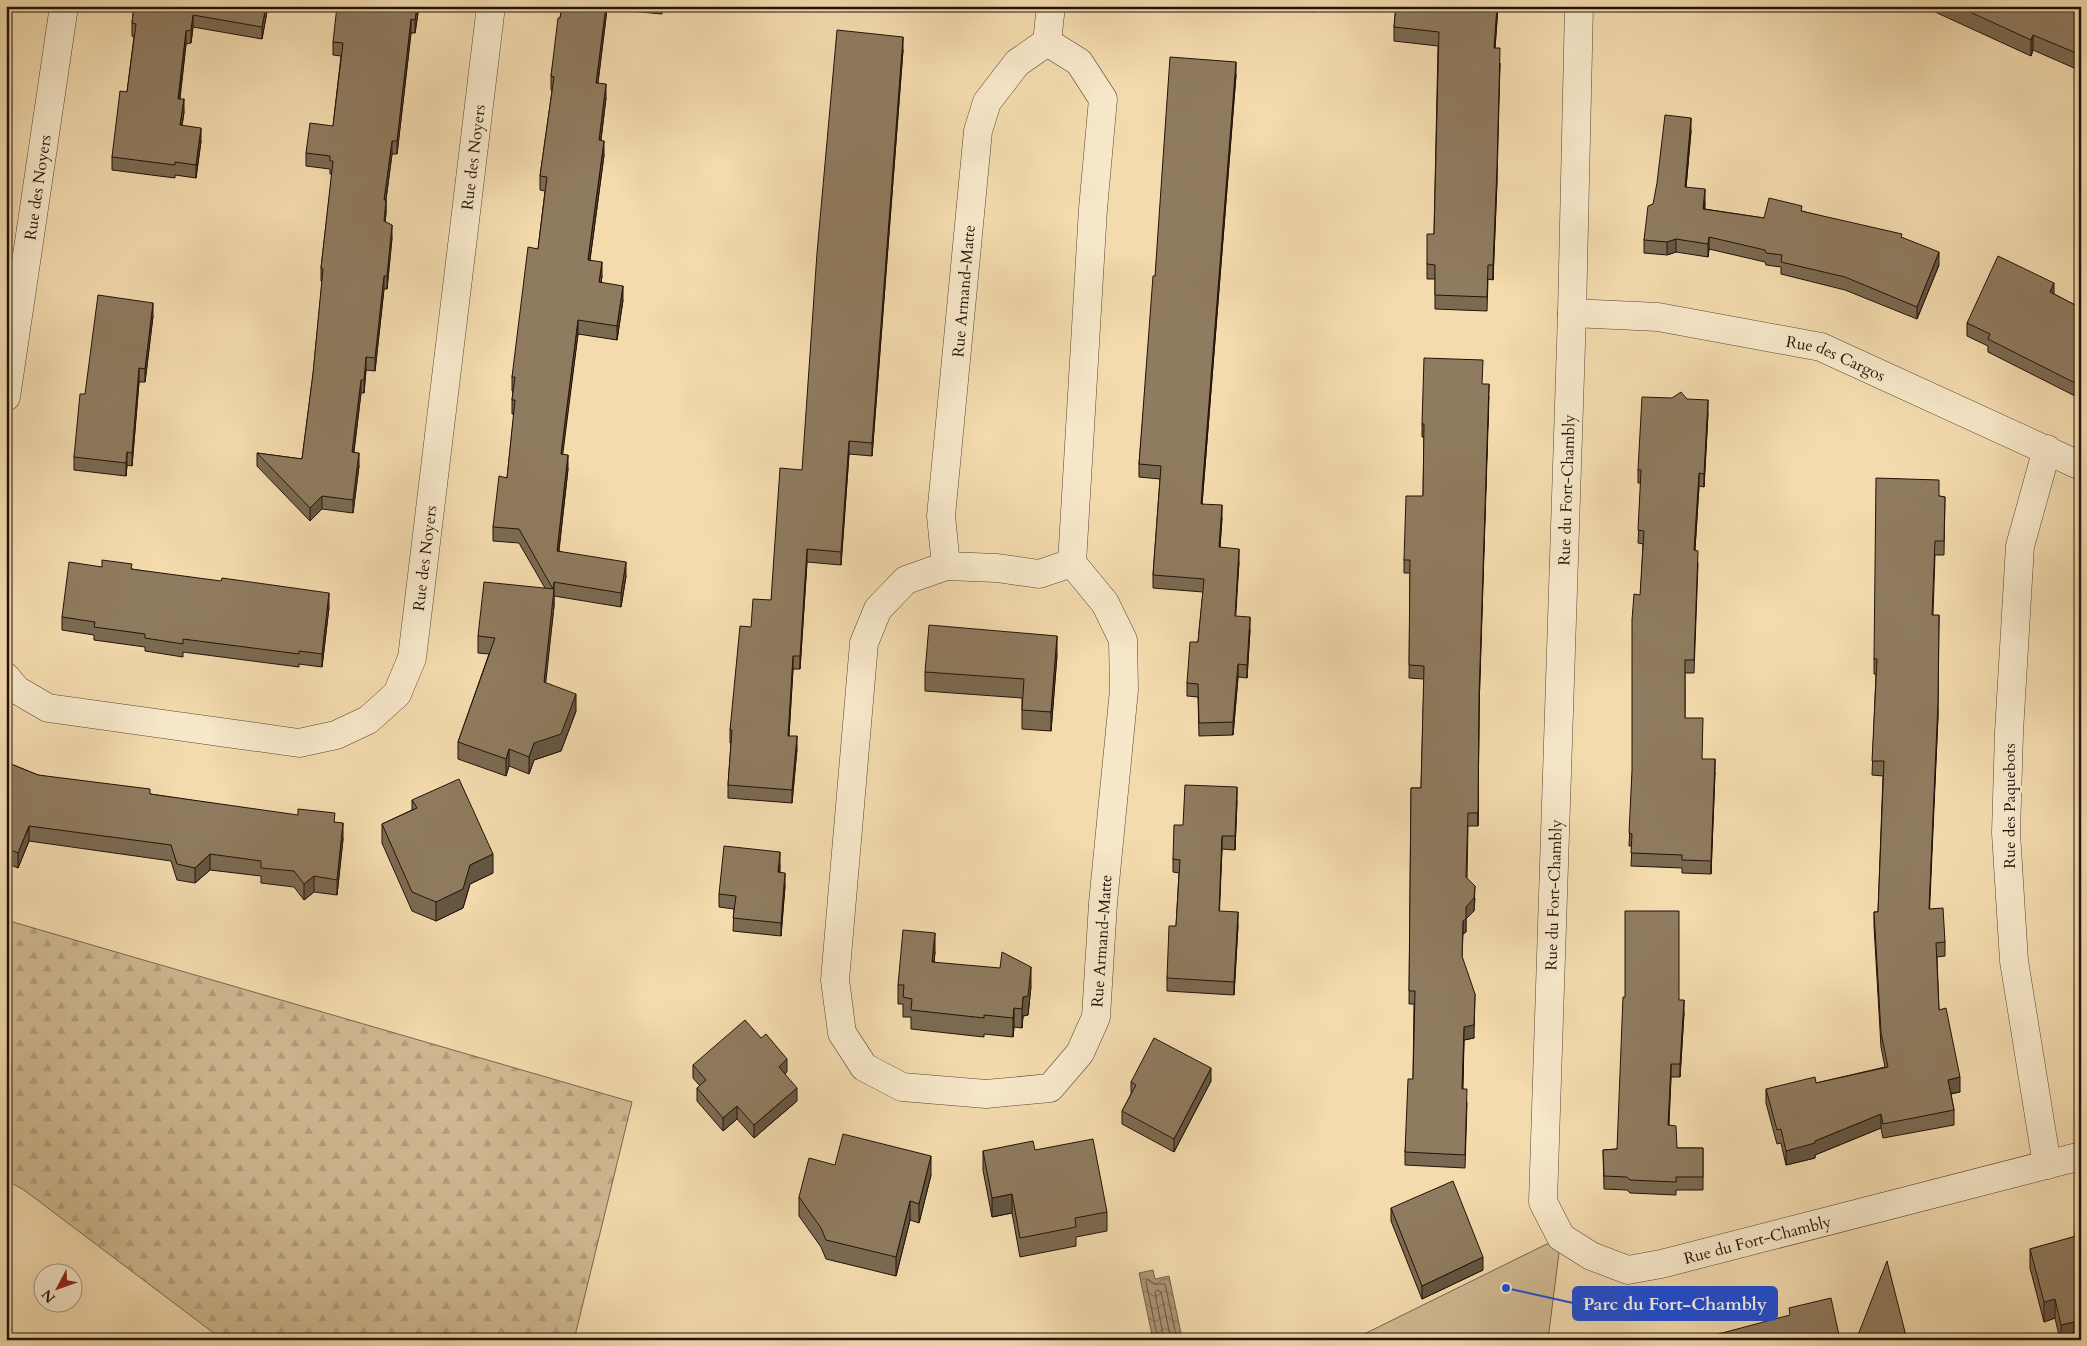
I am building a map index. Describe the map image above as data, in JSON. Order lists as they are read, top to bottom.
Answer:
{
  "streets": {
    "street": [
      "Rue des Noyers",
      "Rue Armand-Matte",
      "Rue des Cargos",
      "Rue du Fort-Chambly",
      "Rue des Paquebots"
    ]
  },
  "crossings": [
    ["Rue des Cargos", "Rue du Fort-Chambly"],
    ["Rue des Cargos", "Rue des Paquebots"],
    ["Rue du Fort-Chambly", "Rue des Paquebots"]
  ],
  "places": ["Parc du Fort-Chambly"],
  "north": "bottom left"
}
